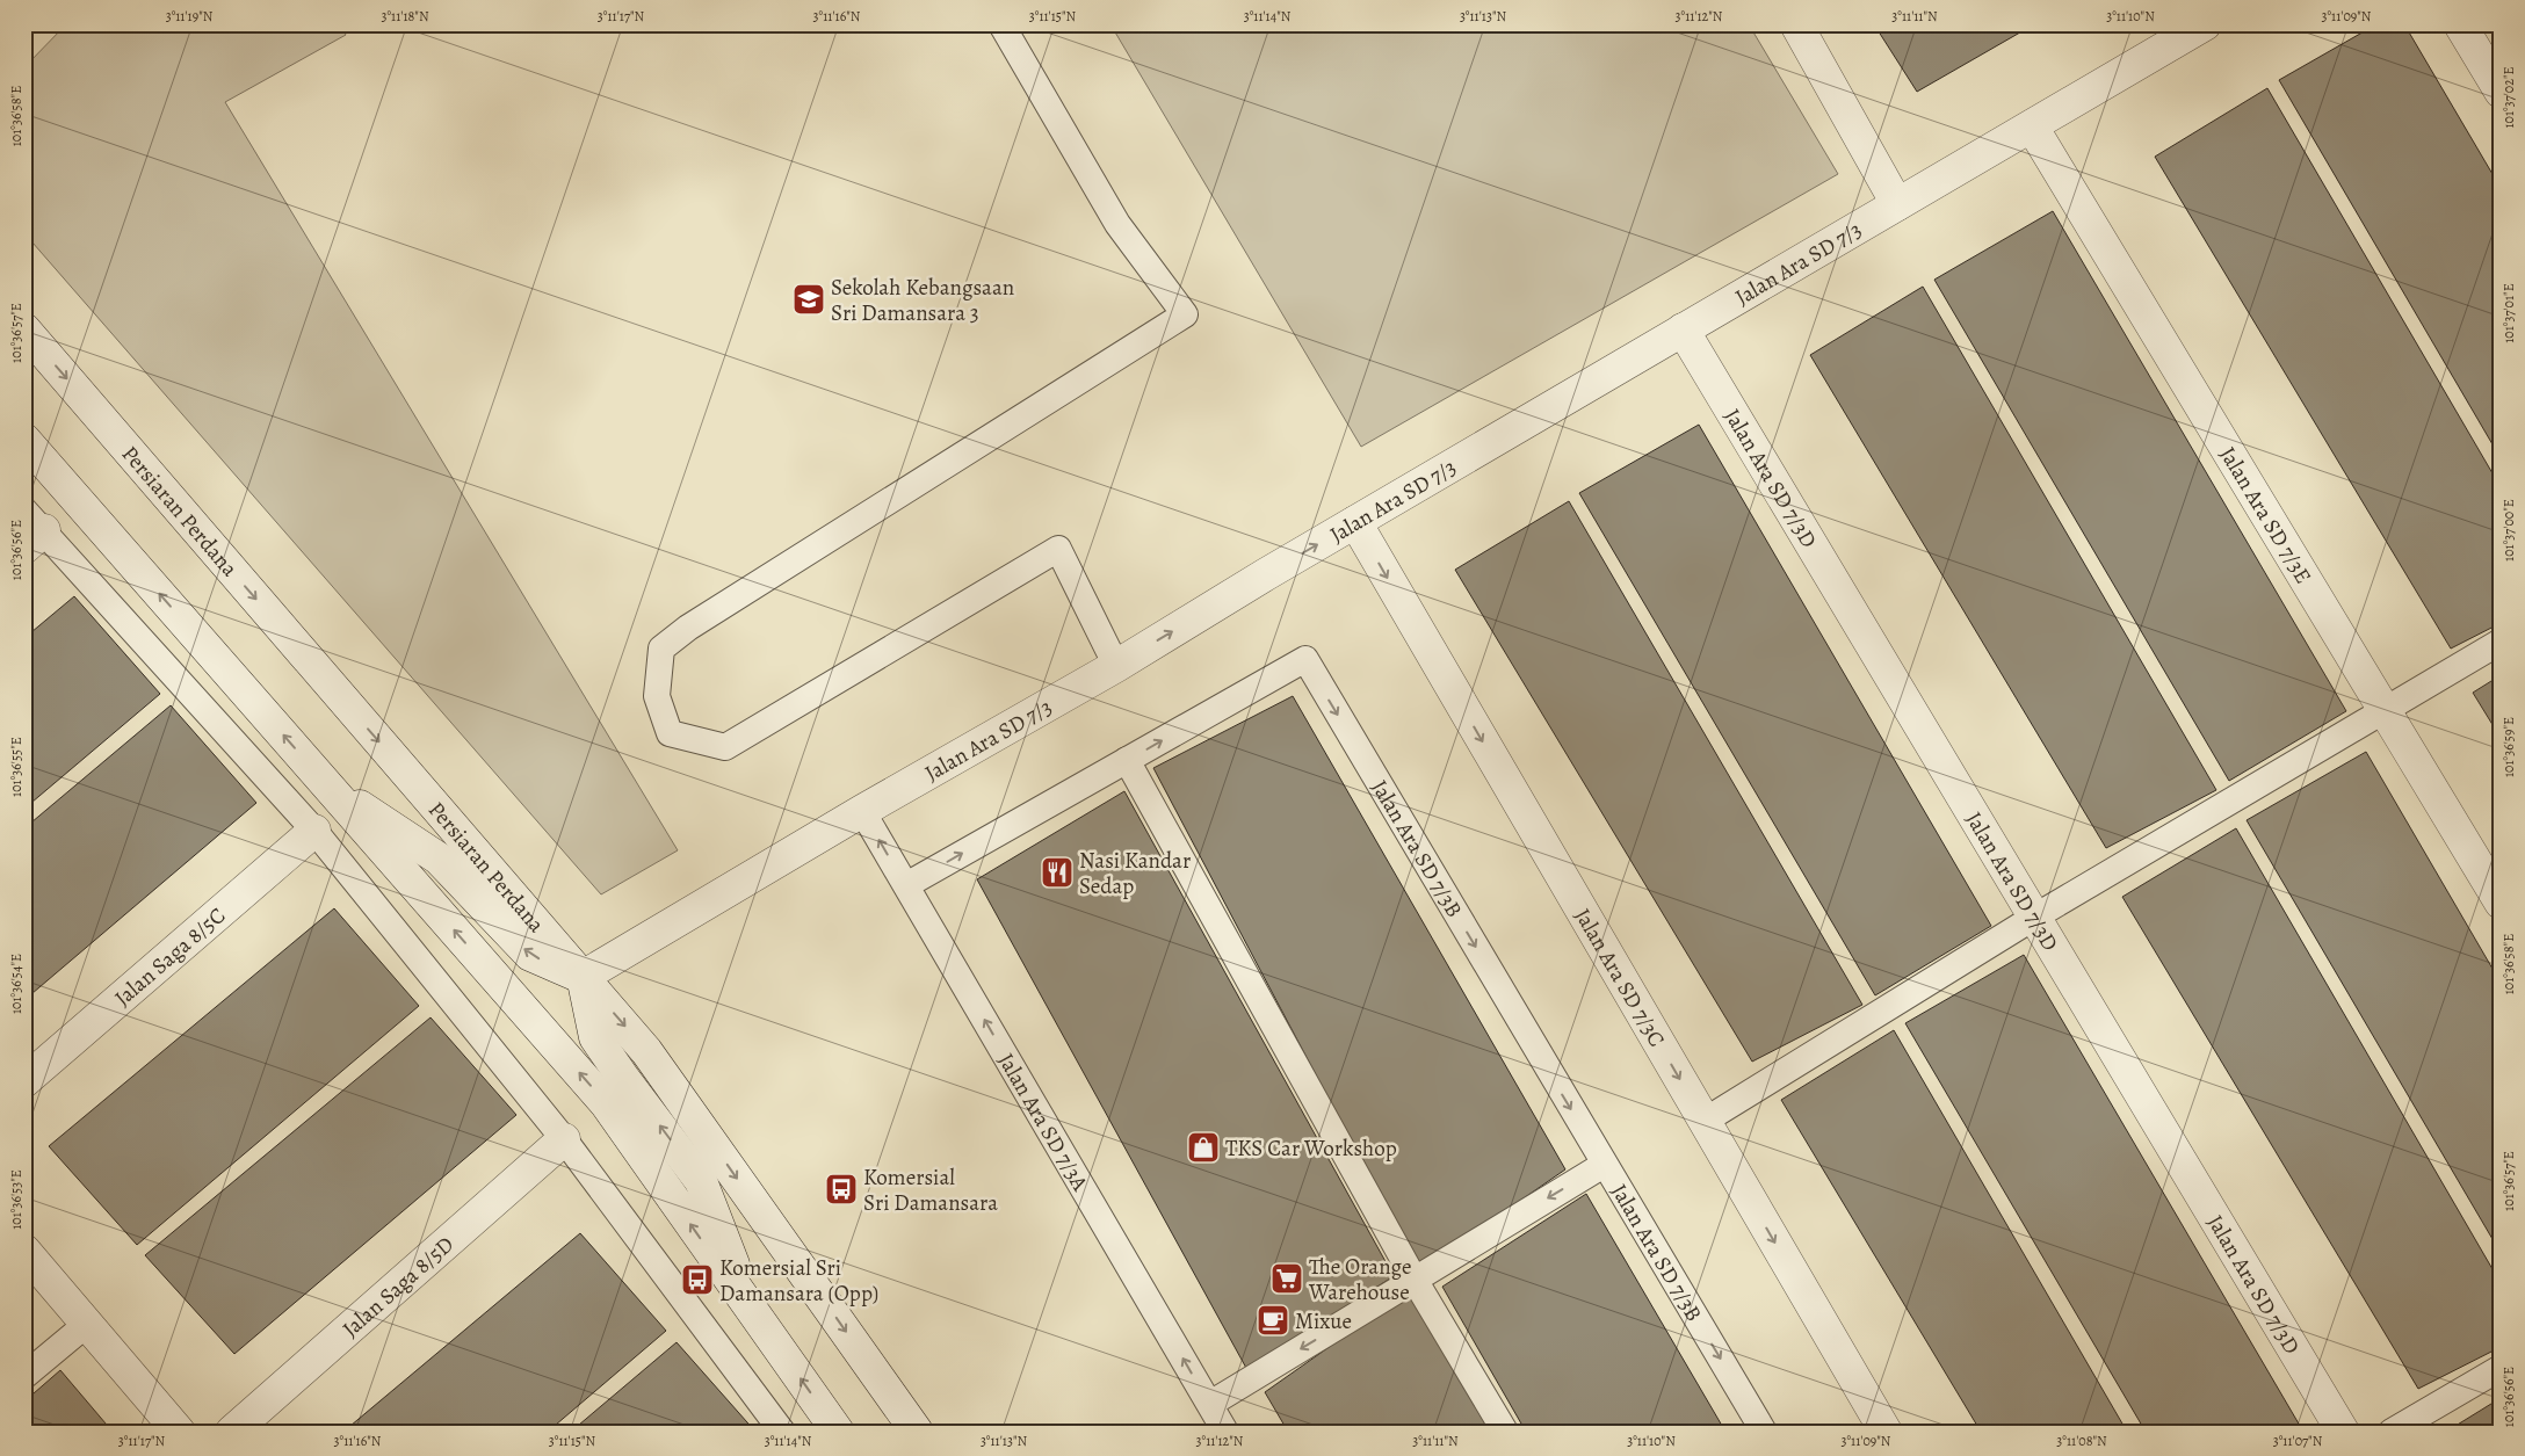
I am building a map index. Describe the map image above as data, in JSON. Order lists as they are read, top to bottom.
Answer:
{
  "streets": {
    "street": [
      "Jalan Ara SD 7/3",
      "Jalan Ara SD 7/3D",
      "Persiaran Perdana",
      "Jalan Ara SD 7/3E",
      "Jalan Saga 8/5C",
      "Jalan Ara SD 7/3C",
      "Jalan Saga 8/5D"
    ],
    "lane": ["Jalan Ara SD 7/3B", "Jalan Ara SD 7/3A"]
  },
  "crossings": [
    ["Jalan Ara SD 7/3", "Jalan Ara SD 7/3D"],
    ["Jalan Ara SD 7/3", "Persiaran Perdana"],
    ["Jalan Ara SD 7/3", "Jalan Ara SD 7/3E"],
    ["Jalan Ara SD 7/3", "Jalan Ara SD 7/3C"],
    ["Jalan Ara SD 7/3", "Jalan Ara SD 7/3A"],
    ["Jalan Ara SD 7/3B", "Jalan Ara SD 7/3A"]
  ],
  "one_way": ["Jalan Ara SD 7/3C", "Jalan Ara SD 7/3A"],
  "places": {
    "school or university": ["Sekolah Kebangsaan Sri Damansara 3"],
    "restaurant": ["Nasi Kandar Sedap"],
    "shop": ["TKS Car Workshop"],
    "bus stop": ["Komersial Sri Damansara", "Komersial Sri Damansara (Opp)"],
    "supermarket": ["The Orange Warehouse"],
    "cafe": ["Mixue"]
  },
  "coordinates": [
    "3°11'19\"N",
    "3°11'18\"N",
    "3°11'17\"N",
    "3°11'16\"N",
    "3°11'15\"N",
    "3°11'14\"N",
    "3°11'13\"N",
    "3°11'12\"N",
    "3°11'11\"N",
    "3°11'10\"N",
    "3°11'09\"N",
    "101°37'02\"E",
    "101°36'58\"E",
    "101°37'01\"E",
    "101°36'57\"E",
    "101°37'00\"E",
    "101°36'56\"E",
    "101°36'59\"E",
    "101°36'55\"E",
    "101°36'54\"E",
    "101°36'53\"E",
    "3°11'08\"N",
    "3°11'07\"N"
  ]
}
